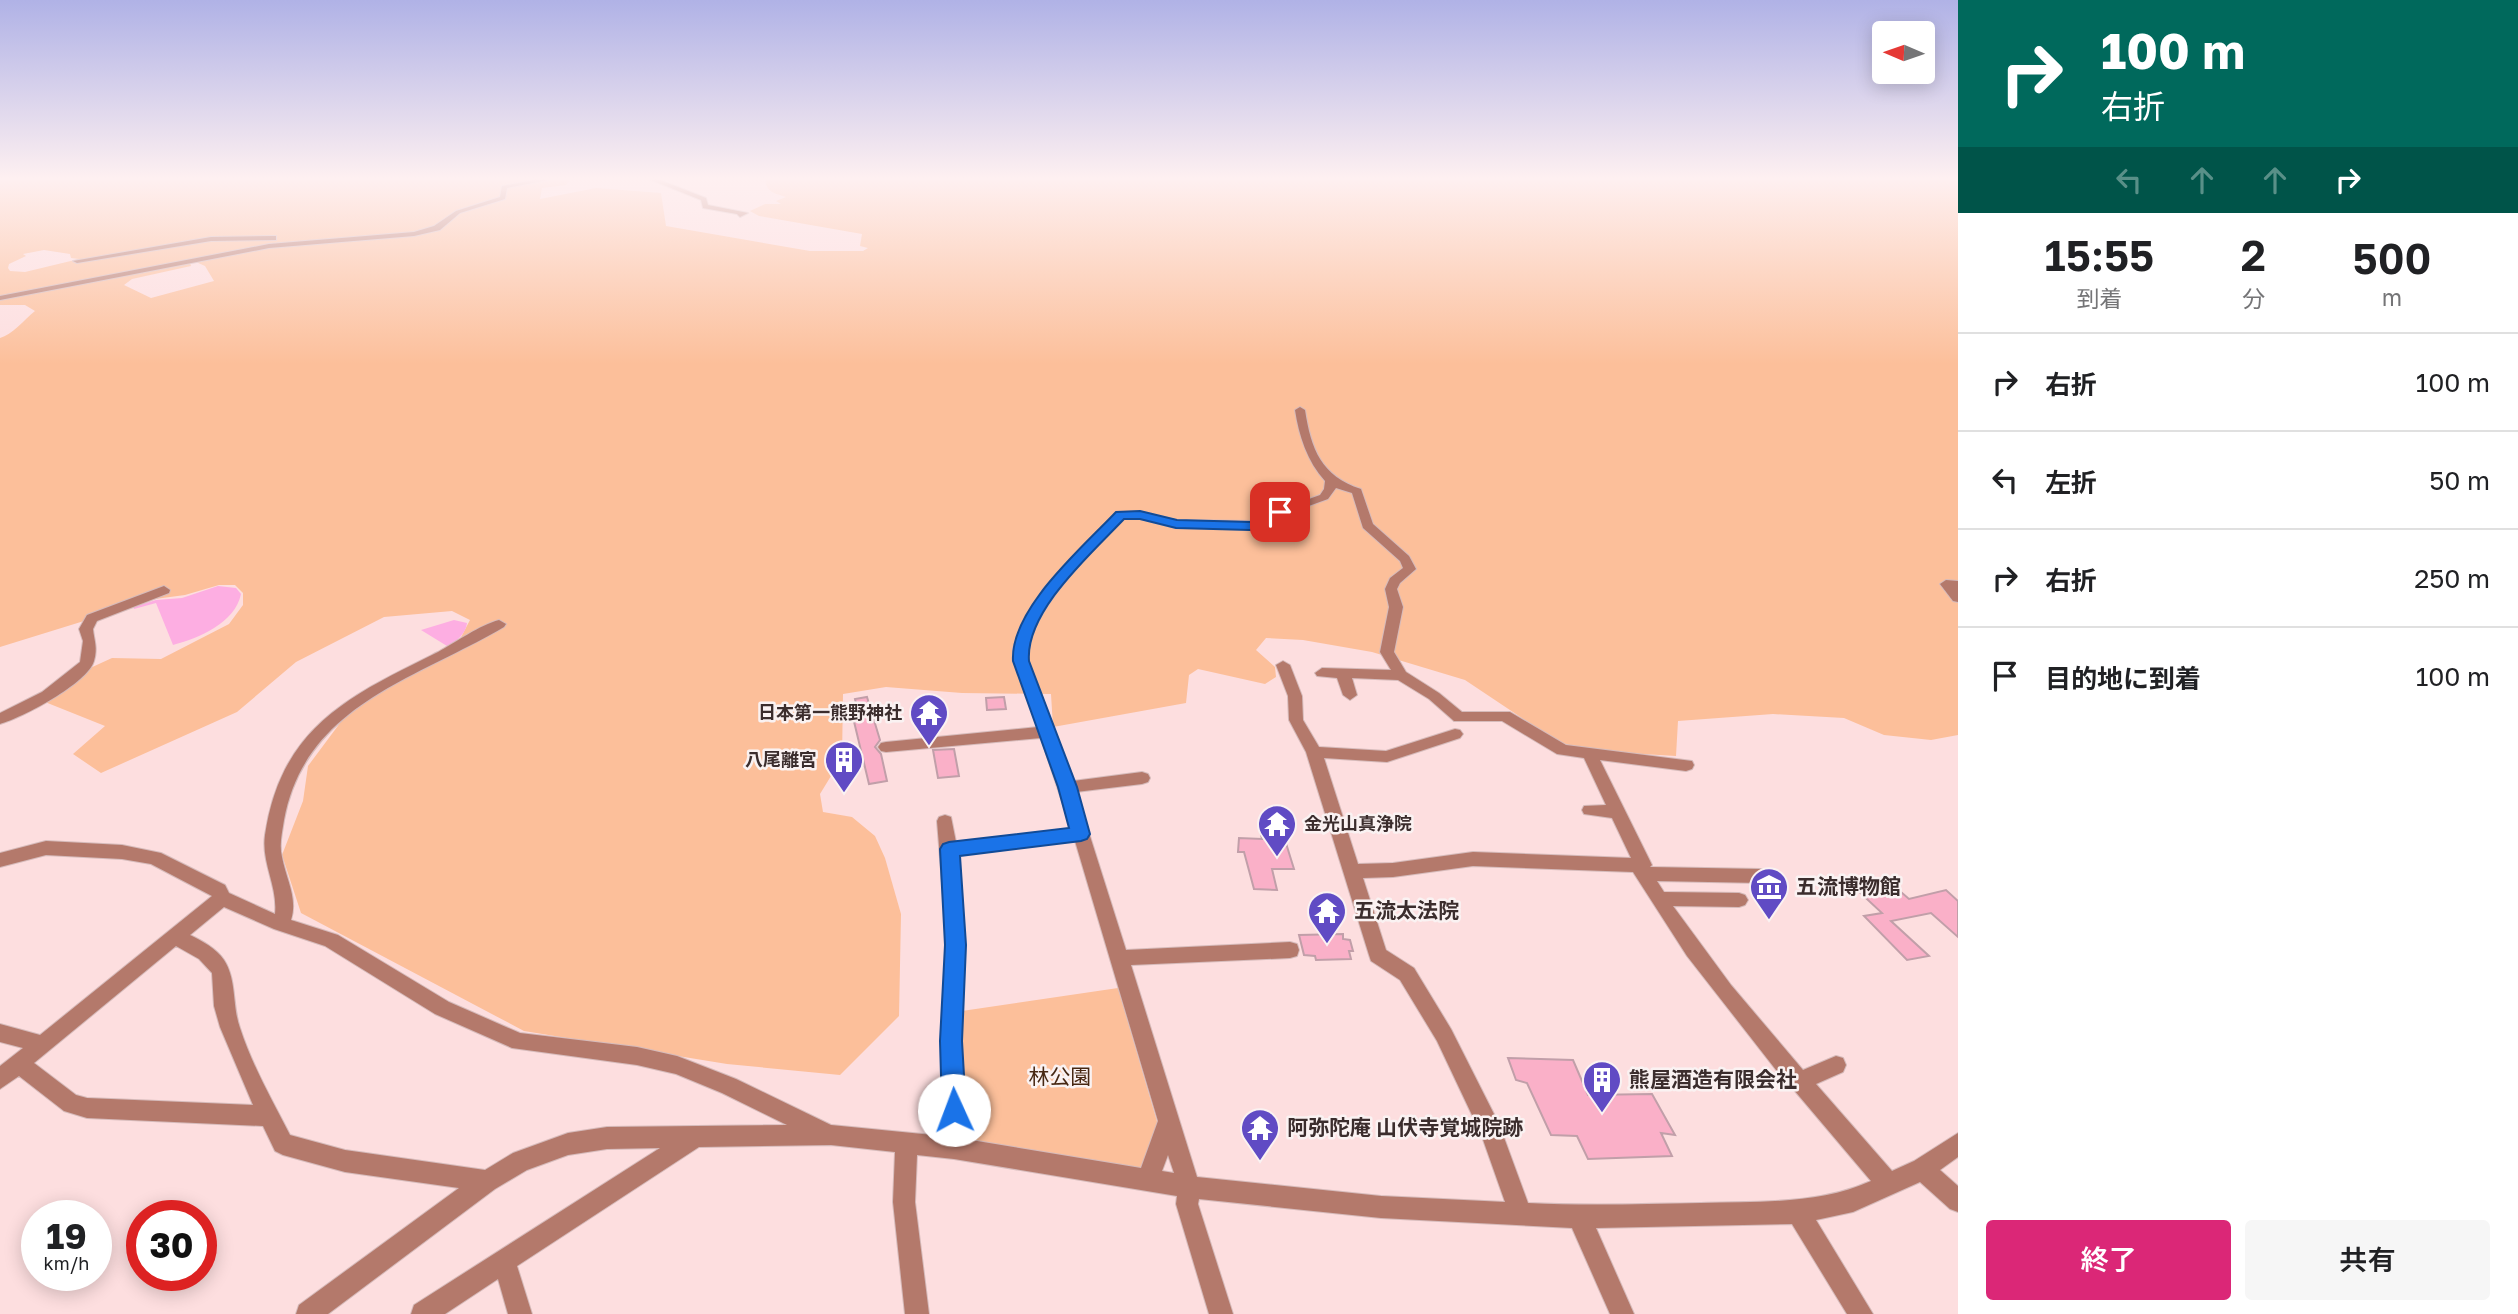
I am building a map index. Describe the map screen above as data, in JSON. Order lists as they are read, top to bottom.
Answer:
{
  "parks": ["林公園"],
  "places": {
    "temple": [
      "日本第一熊野神社",
      "金光山真浄院",
      "五流太法院",
      "阿弥陀庵 山伏寺覚城院跡"
    ],
    "building": ["八尾離宮", "熊屋酒造有限会社"],
    "museum": ["五流博物館"]
  },
  "north": "left",
  "page": {
    "turn": ["100 m", "右折"],
    "eta": [
      "15:55",
      "到着",
      "2",
      "分",
      "500",
      "m"
    ],
    "list": [
      {
        "name": "右折",
        "value": "100 m"
      },
      {
        "name": "左折",
        "value": "50 m"
      },
      {
        "name": "右折",
        "value": "250 m"
      },
      {
        "name": "目的地に到着",
        "value": "100 m"
      }
    ],
    "speed": "19 km/h",
    "limit": "30",
    "buttons": ["終了", "共有"]
  }
}
